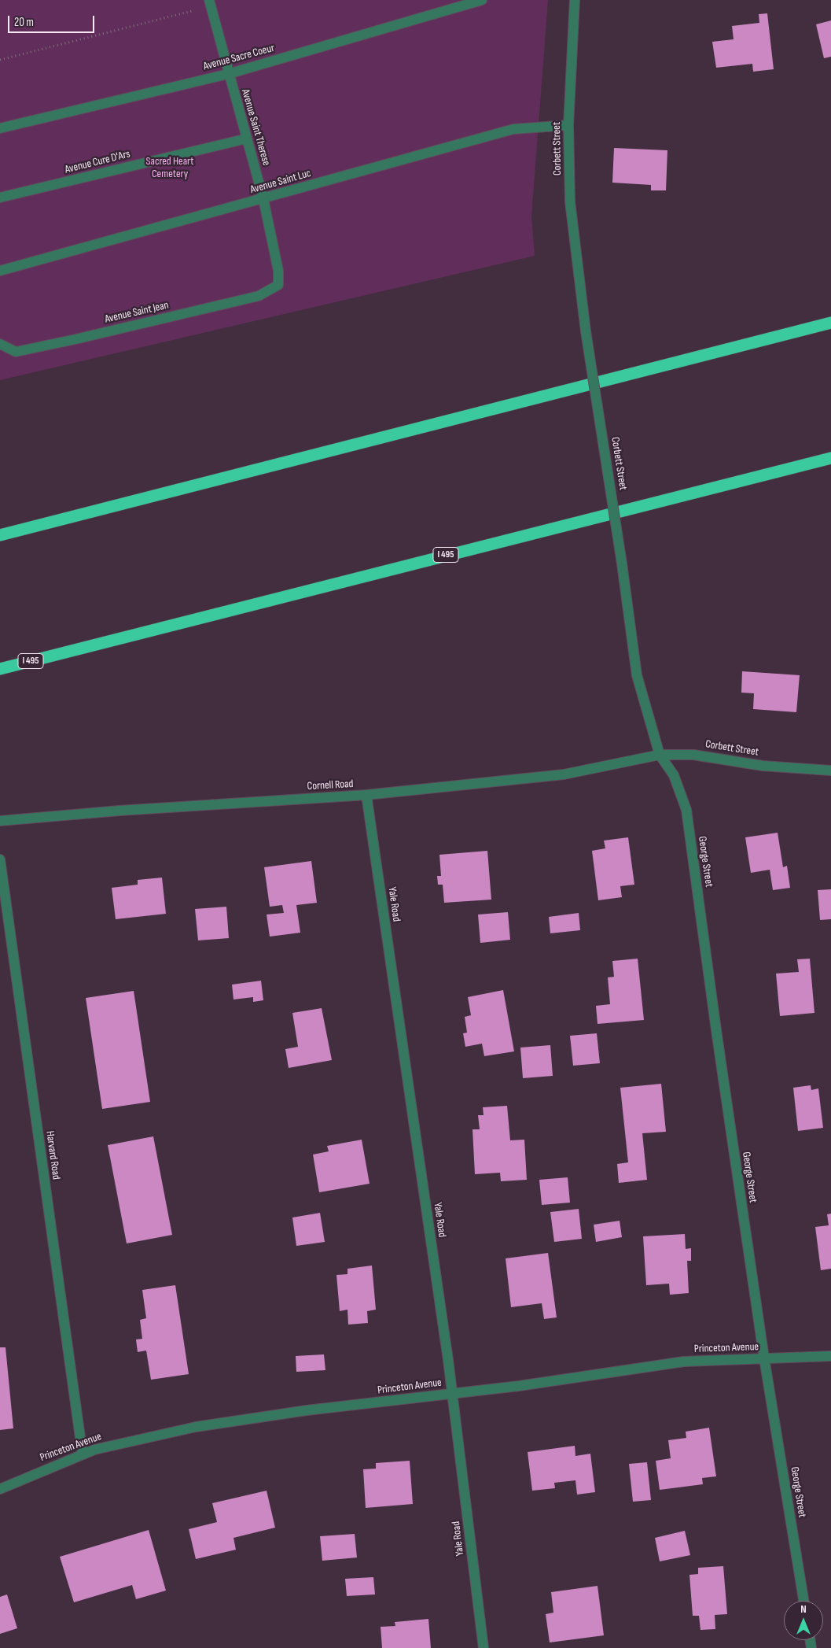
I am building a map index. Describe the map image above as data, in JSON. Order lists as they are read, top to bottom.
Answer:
{
  "streets": {
    "highway": ["I 495"],
    "street": [
      "Avenue Sacre Coeur",
      "Avenue Saint Therese",
      "Corbett Street",
      "Avenue Cure D'Ars",
      "Avenue Saint Luc",
      "Avenue Saint Jean",
      "Cornell Road",
      "George Street",
      "Yale Road",
      "Harvard Road",
      "Princeton Avenue"
    ]
  },
  "crossings": [
    ["Avenue Sacre Coeur", "Avenue Saint Therese"],
    ["Avenue Saint Therese", "Avenue Cure D'Ars"],
    ["Avenue Saint Therese", "Avenue Saint Luc"],
    ["Avenue Saint Therese", "Avenue Saint Jean"],
    ["Corbett Street", "Avenue Saint Luc"],
    ["Corbett Street", "Cornell Road"],
    ["Corbett Street", "George Street"],
    ["Cornell Road", "George Street"],
    ["Cornell Road", "Yale Road"],
    ["George Street", "Princeton Avenue"],
    ["Yale Road", "Princeton Avenue"],
    ["Harvard Road", "Princeton Avenue"]
  ],
  "parks": ["Sacred Heart Cemetery"],
  "scale_bar": "20 m",
  "north": "top"
}
